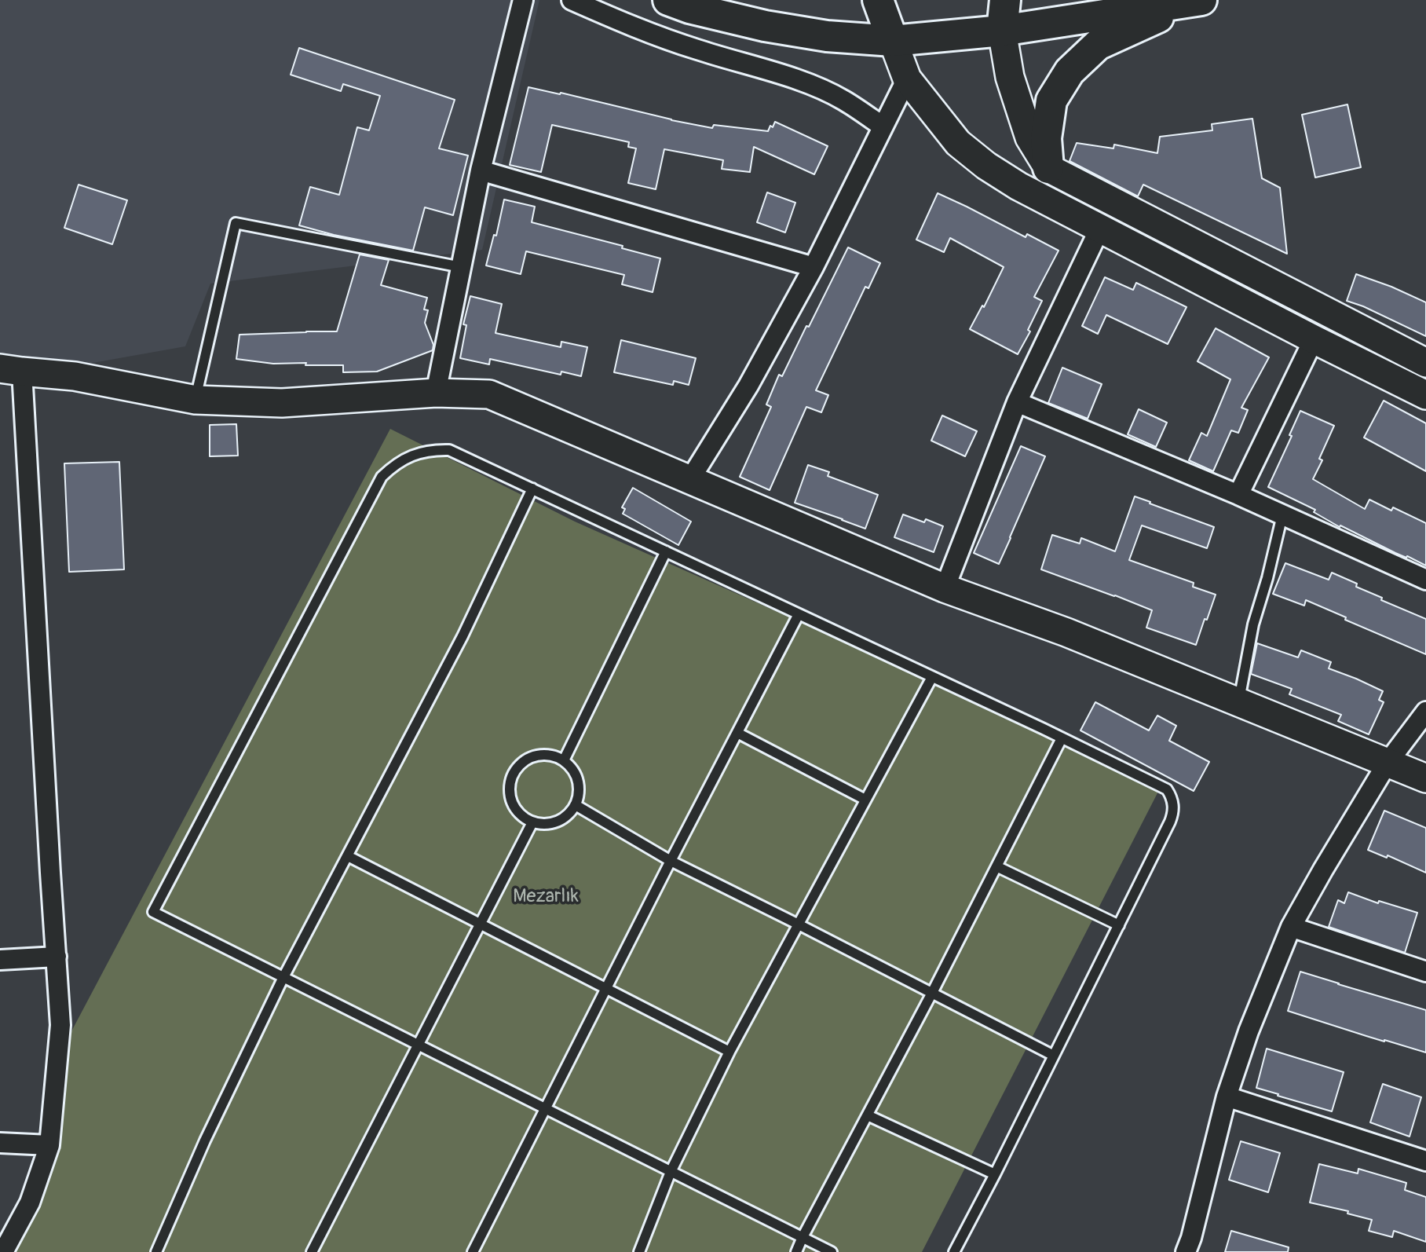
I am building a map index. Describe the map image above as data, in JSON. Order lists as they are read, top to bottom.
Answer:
{
  "parks": ["Mezarlık"]
}
